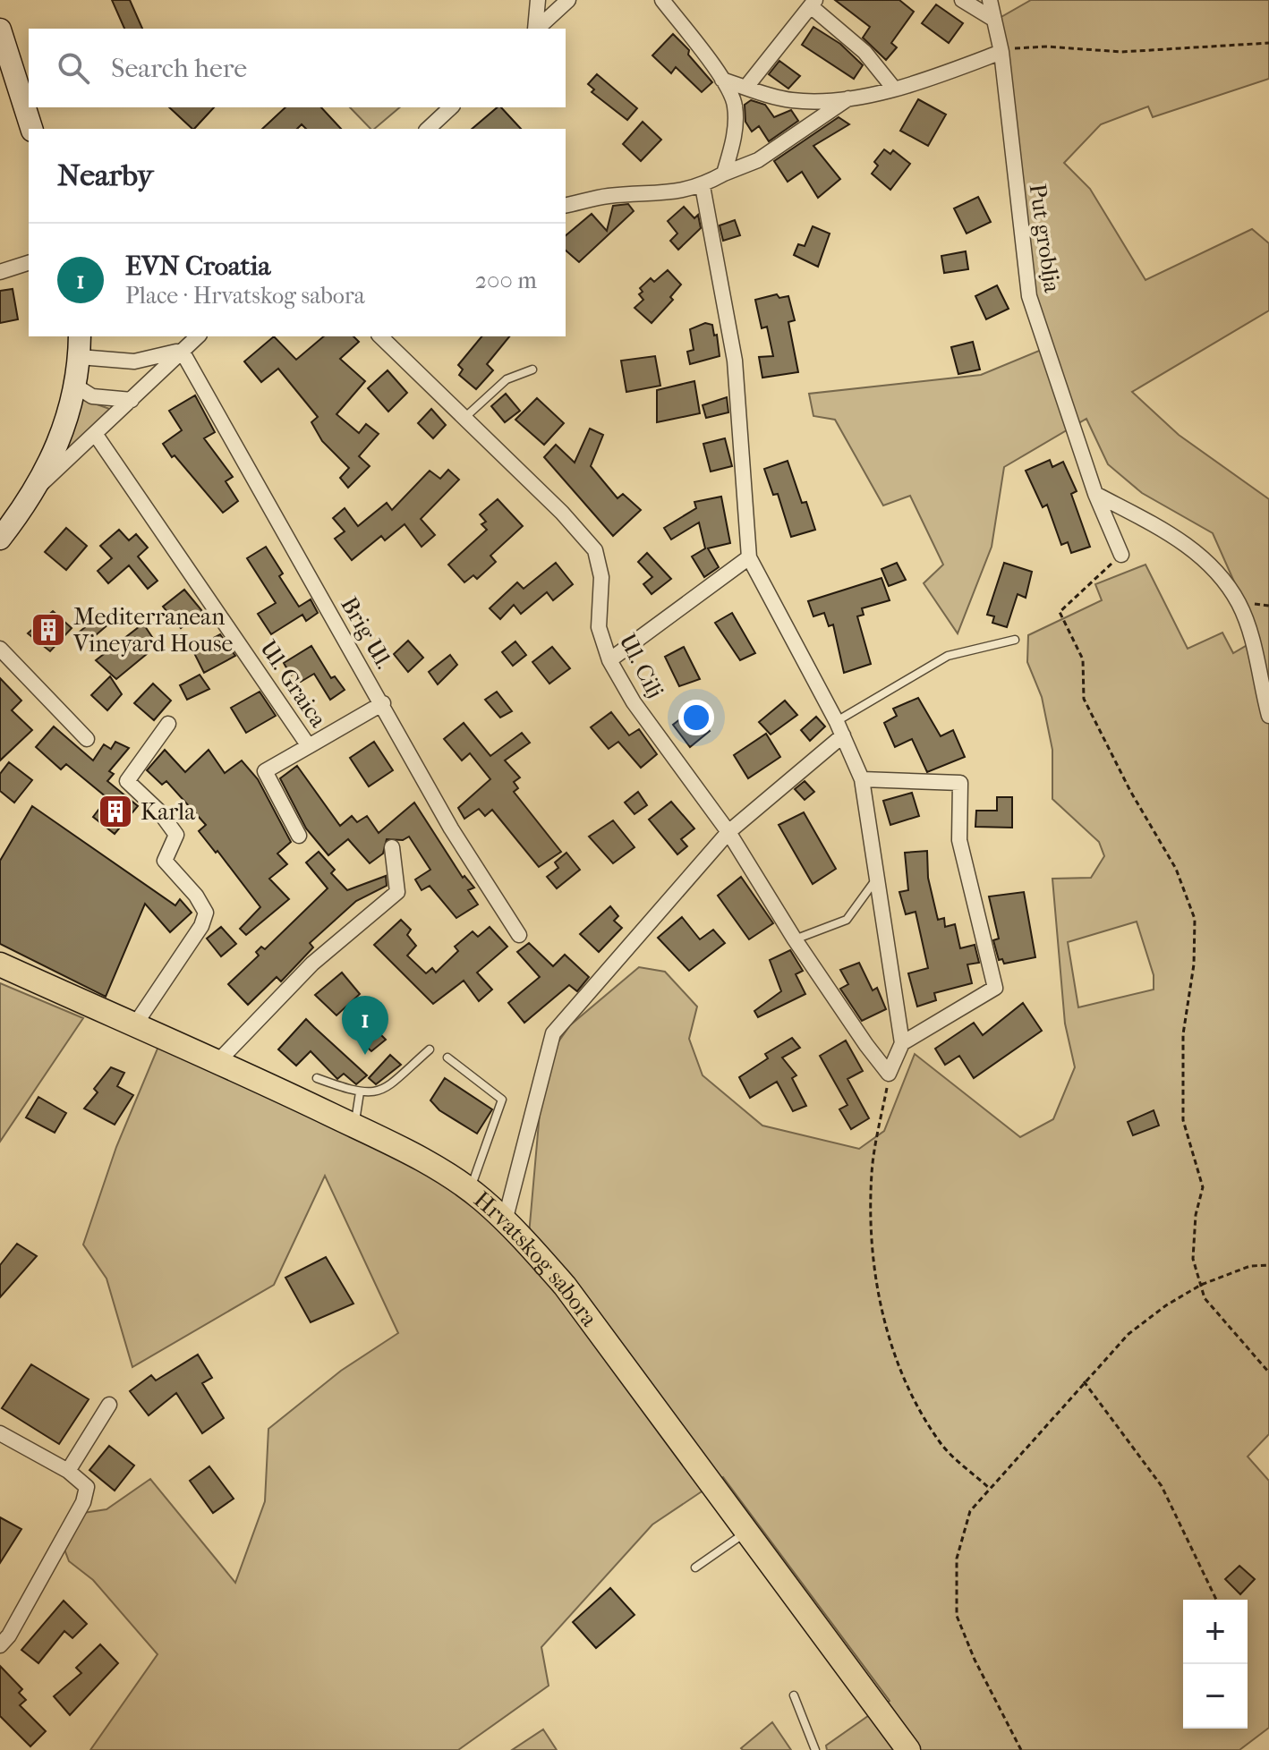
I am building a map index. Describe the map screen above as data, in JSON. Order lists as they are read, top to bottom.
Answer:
{
  "streets": {
    "main road": ["Hrvatskog sabora"],
    "street": [
      "Put groblja",
      "Brig Ul.",
      "Ul. Cilj",
      "Ul. Graica"
    ]
  },
  "crossings": [
    ["Brig Ul.", "Ul. Graica"]
  ],
  "places": {
    "building": ["Mediterranean Vineyard House", "Karla"]
  },
  "page": {
    "search": "Search here",
    "heading": "Nearby",
    "list": [
      {
        "mark": "1",
        "name": "EVN Croatia",
        "note": "Place · Hrvatskog sabora",
        "value": "200 m"
      }
    ],
    "pins": "1",
    "map_buttons": ["+", "−"]
  }
}
